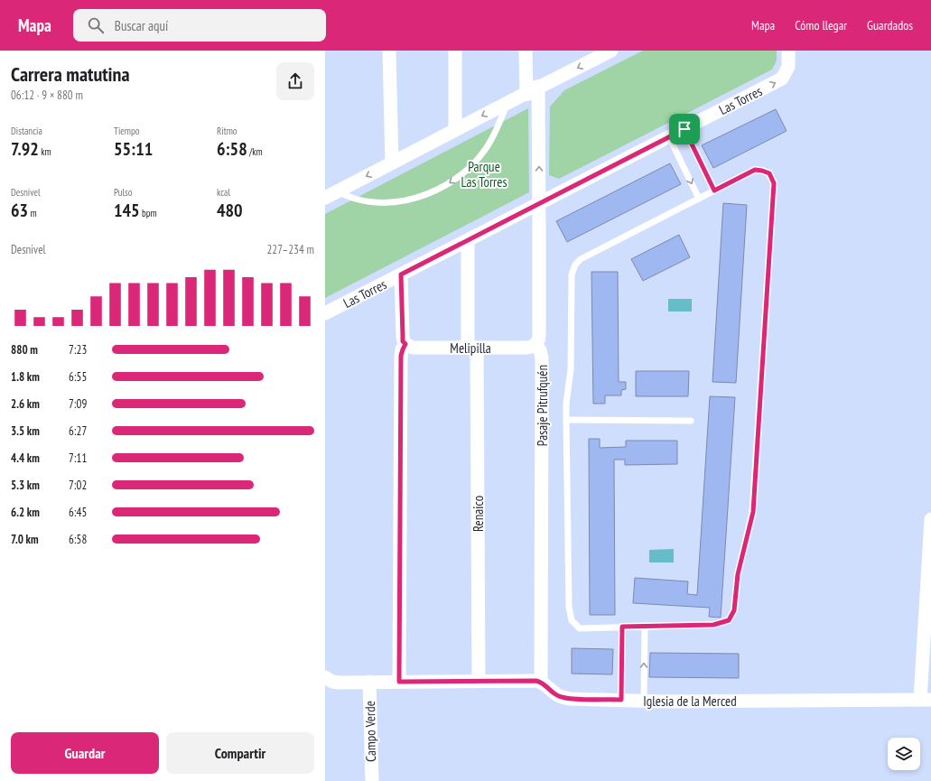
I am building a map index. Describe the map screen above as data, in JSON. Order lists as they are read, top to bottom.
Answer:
{
  "streets": {
    "street": [
      "Las Torres",
      "Melipilla",
      "Pasaje Pitrufquén",
      "Renaico",
      "Iglesia de la Merced",
      "Campo Verde"
    ]
  },
  "crossings": [
    ["Las Torres", "Renaico"],
    ["Melipilla", "Pasaje Pitrufquén"],
    ["Melipilla", "Renaico"],
    ["Pasaje Pitrufquén", "Iglesia de la Merced"]
  ],
  "parks": ["Parque Las Torres"],
  "page": {
    "header": "Mapa",
    "search": "Buscar aquí",
    "nav": ["Mapa", "Cómo llegar", "Guardados"],
    "heading": ["Carrera matutina", "06:12 · 9 × 880 m"],
    "stats": [
      ["Distancia", "7.92 km"],
      ["Tiempo", "55:11"],
      ["Ritmo", "6:58 /km"],
      ["Desnivel", "63 m"],
      ["Pulso", "145 bpm"],
      ["kcal", "480"]
    ],
    "chart": ["Desnivel", "227–234 m"],
    "list": [
      {
        "name": "880 m",
        "note": "7:23"
      },
      {
        "name": "1.8 km",
        "note": "6:55"
      },
      {
        "name": "2.6 km",
        "note": "7:09"
      },
      {
        "name": "3.5 km",
        "note": "6:27"
      },
      {
        "name": "4.4 km",
        "note": "7:11"
      },
      {
        "name": "5.3 km",
        "note": "7:02"
      },
      {
        "name": "6.2 km",
        "note": "6:45"
      },
      {
        "name": "7.0 km",
        "note": "6:58"
      }
    ],
    "buttons": ["Guardar", "Compartir"]
  }
}
